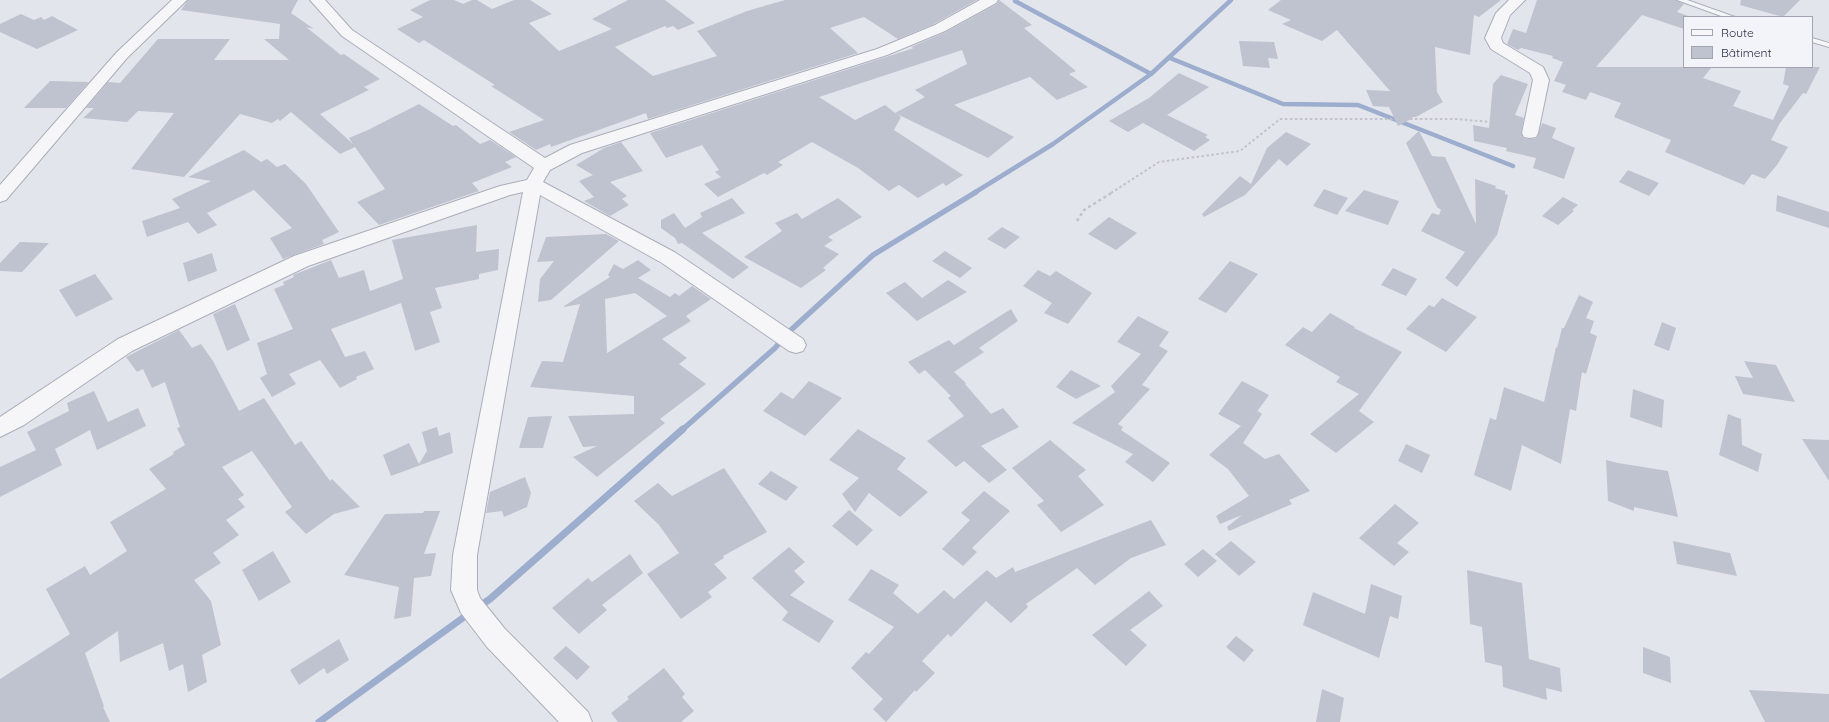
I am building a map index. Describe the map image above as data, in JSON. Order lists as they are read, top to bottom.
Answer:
{
  "legend": ["Route", "Bâtiment"]
}
